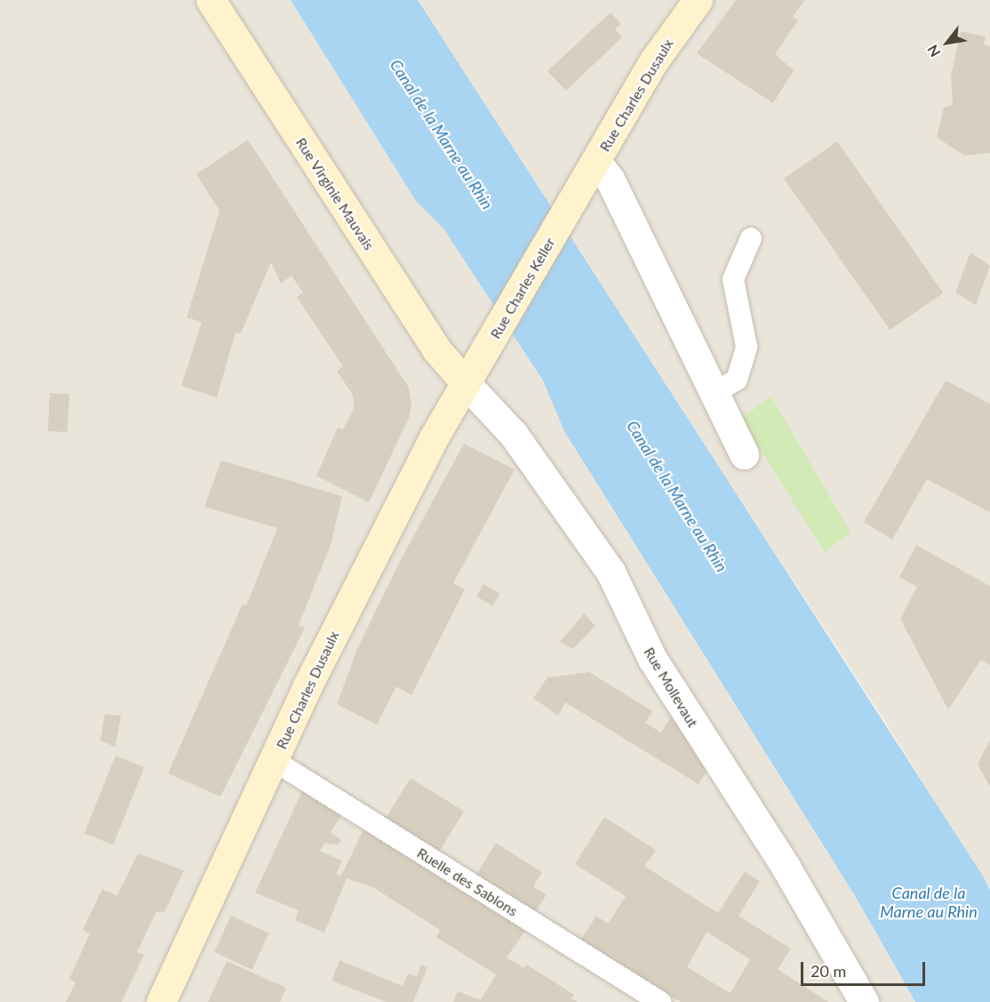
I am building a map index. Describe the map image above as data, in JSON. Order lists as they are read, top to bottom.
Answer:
{
  "streets": {
    "street": [
      "Rue Charles Dusaulx",
      "Rue Virginie Mauvais",
      "Rue Charles Keller",
      "Rue Mollevaut"
    ],
    "lane": ["Ruelle des Sablons"]
  },
  "crossings": [
    ["Rue Charles Dusaulx", "Rue Virginie Mauvais"],
    ["Rue Charles Dusaulx", "Rue Charles Keller"],
    ["Rue Charles Dusaulx", "Rue Mollevaut"],
    ["Rue Charles Dusaulx", "Ruelle des Sablons"],
    ["Rue Virginie Mauvais", "Rue Charles Keller"],
    ["Rue Virginie Mauvais", "Rue Mollevaut"],
    ["Rue Charles Keller", "Rue Mollevaut"]
  ],
  "water": ["Canal de la Marne au Rhin"],
  "scale_bar": "20 m",
  "north": "bottom left"
}
